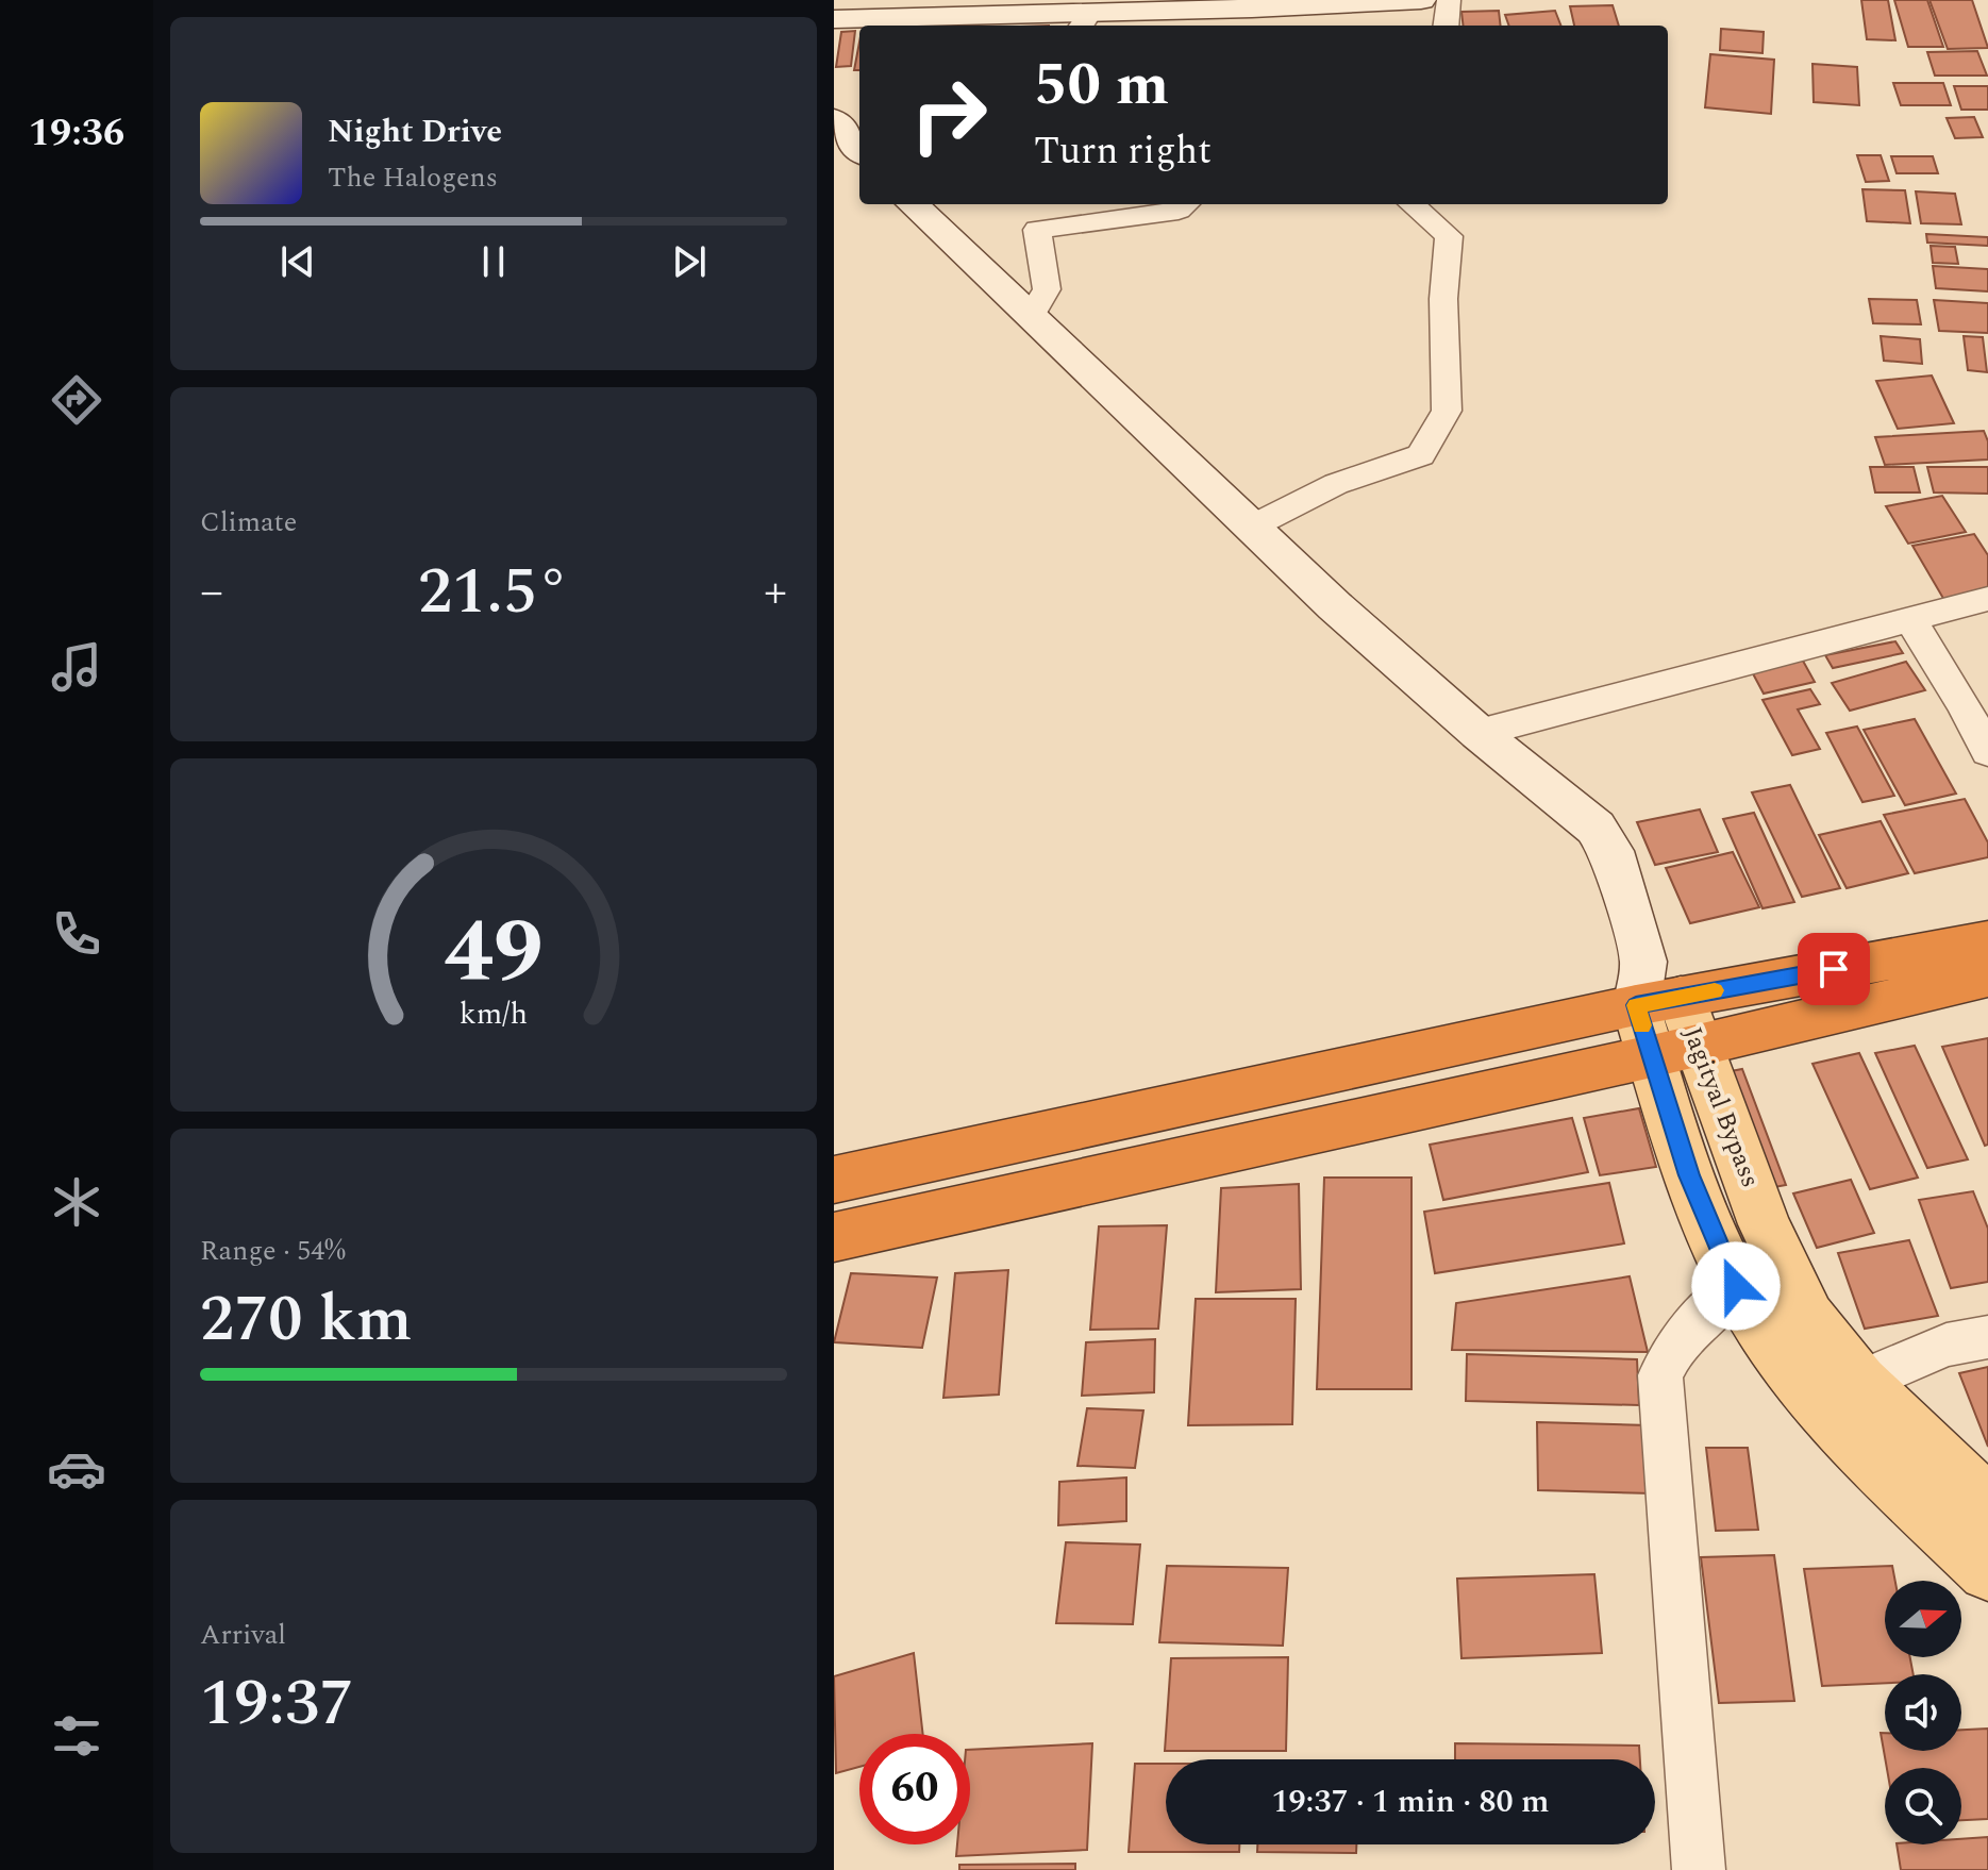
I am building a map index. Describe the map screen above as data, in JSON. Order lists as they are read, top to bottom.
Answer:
{
  "streets": {
    "main road": ["Jagityal Bypass"]
  },
  "north": "right",
  "page": {
    "tabs": "19:36",
    "turn": ["50 m", "Turn right"],
    "song": ["Night Drive", "The Halogens"],
    "tile": [
      "Climate",
      ["Range · 54%", "270 km"],
      ["Arrival", "19:37"]
    ],
    "heat": ["−", "21.5°", "+"],
    "limit": "60",
    "trip": "19:37 · 1 min · 80 m",
    "gauge": ["49", "km/h"]
  }
}
